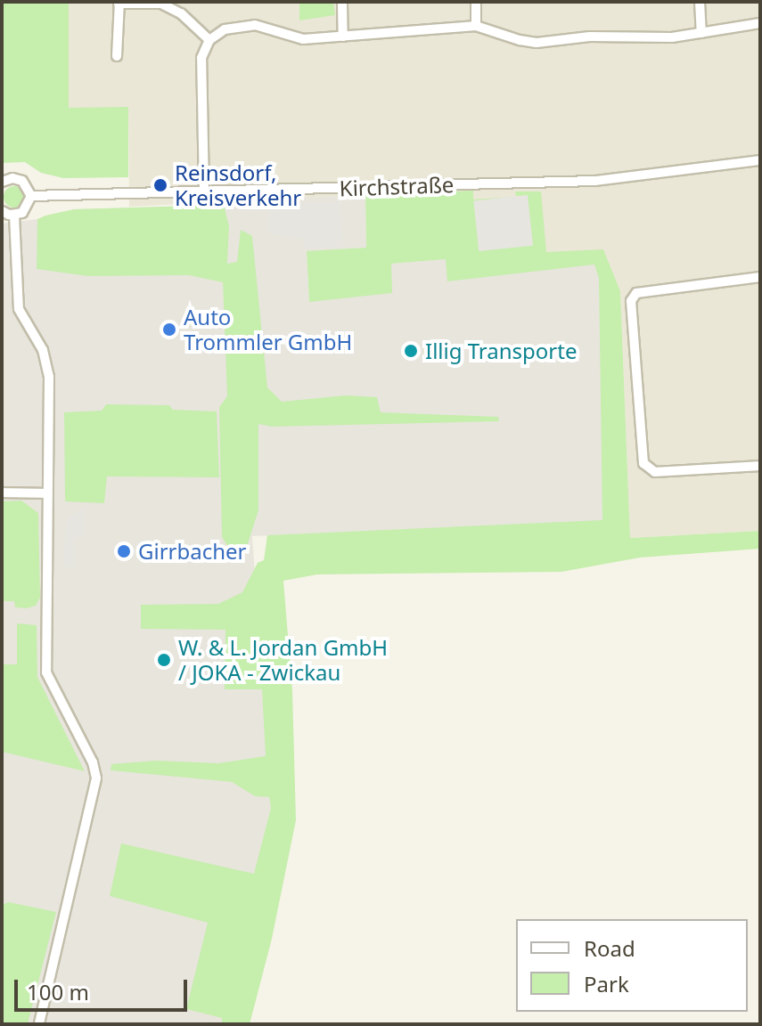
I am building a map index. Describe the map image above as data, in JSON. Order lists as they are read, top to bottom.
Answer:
{
  "streets": {
    "street": ["Kirchstraße"]
  },
  "places": [
    "Reinsdorf, Kreisverkehr",
    "Auto Trommler GmbH",
    "Illig Transporte",
    "Girrbacher",
    "W. & L. Jordan GmbH / JOKA - Zwickau"
  ],
  "legend": ["Road", "Park"],
  "scale_bar": "100 m"
}
